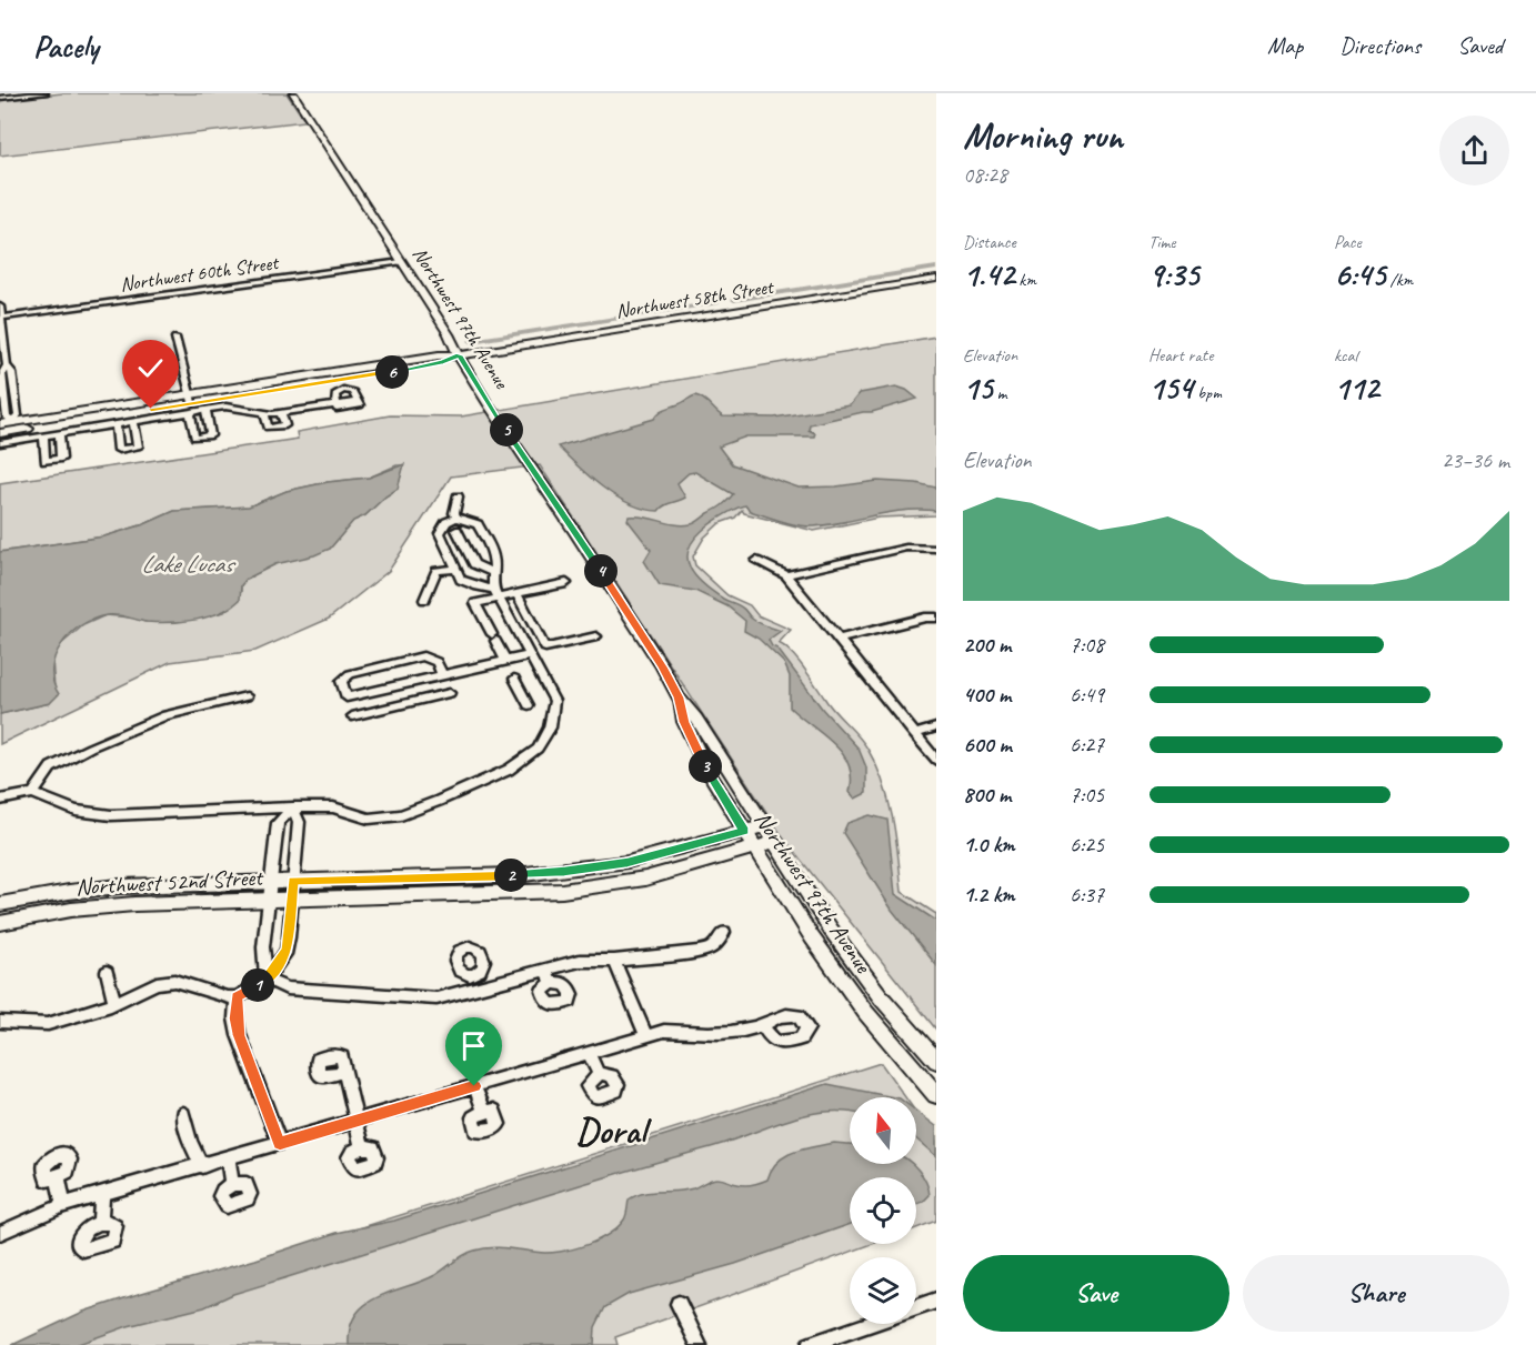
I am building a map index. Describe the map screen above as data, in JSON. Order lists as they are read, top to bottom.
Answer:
{
  "streets": {
    "street": [
      "Northwest 60th Street",
      "Northwest 58th Street",
      "Northwest 97th Avenue",
      "Northwest 52nd Street"
    ]
  },
  "crossings": [
    ["Northwest 60th Street", "Northwest 97th Avenue"],
    ["Northwest 58th Street", "Northwest 97th Avenue"],
    ["Northwest 97th Avenue", "Northwest 52nd Street"]
  ],
  "districts": ["Doral"],
  "water": ["Lake Lucas"],
  "north": "top",
  "page": {
    "header": "Pacely",
    "nav": ["Map", "Directions", "Saved"],
    "heading": ["Morning run", "08:28"],
    "stats": [
      ["Distance", "1.42 km"],
      ["Time", "9:35"],
      ["Pace", "6:45 /km"],
      ["Elevation", "15 m"],
      ["Heart rate", "154 bpm"],
      ["kcal", "112"]
    ],
    "pins": [
      "6",
      "5",
      "4",
      "3",
      "2",
      "1"
    ],
    "chart": ["Elevation", "23–36 m"],
    "list": [
      {
        "name": "200 m",
        "note": "7:08"
      },
      {
        "name": "400 m",
        "note": "6:49"
      },
      {
        "name": "600 m",
        "note": "6:27"
      },
      {
        "name": "800 m",
        "note": "7:05"
      },
      {
        "name": "1.0 km",
        "note": "6:25"
      },
      {
        "name": "1.2 km",
        "note": "6:37"
      }
    ],
    "buttons": ["Save", "Share"]
  }
}
